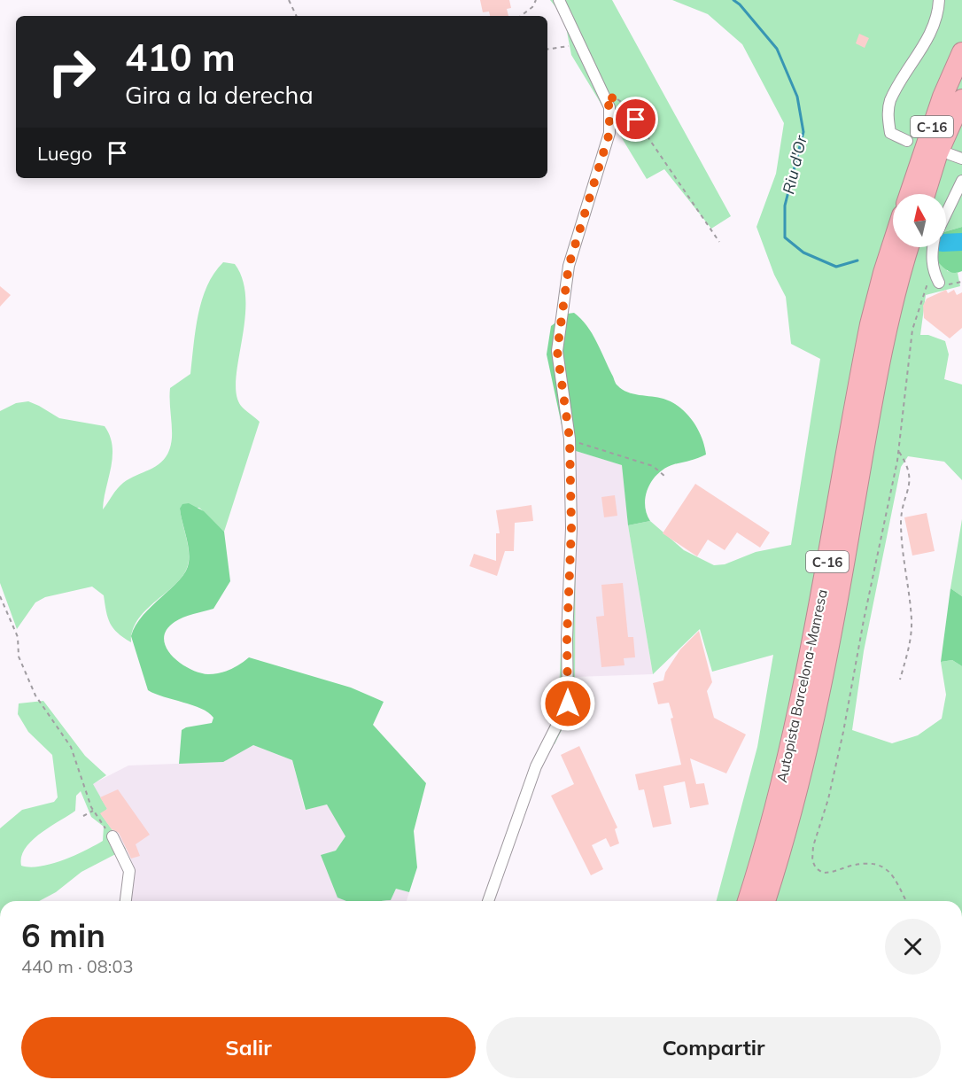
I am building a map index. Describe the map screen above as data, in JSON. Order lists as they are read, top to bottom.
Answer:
{
  "streets": {
    "highway": ["C-16", "Autopista Barcelona-Manresa"]
  },
  "water": ["Riu d'Or"],
  "north": "top",
  "page": {
    "turn": ["410 m", "Gira a la derecha"],
    "then": "Luego",
    "heading": ["6 min", "440 m · 08:03"],
    "buttons": ["Salir", "Compartir"]
  }
}
